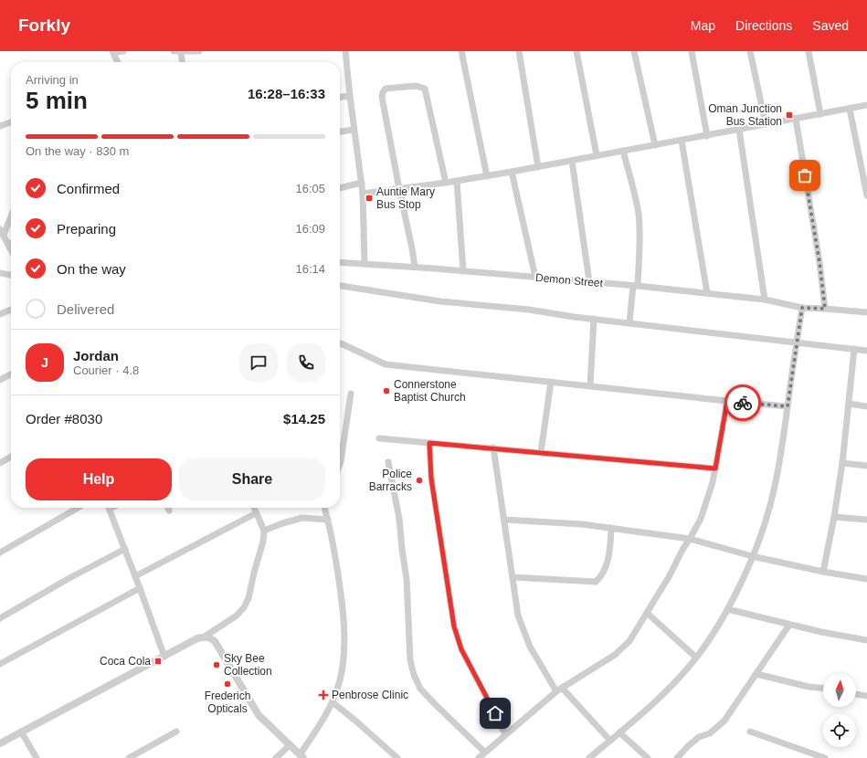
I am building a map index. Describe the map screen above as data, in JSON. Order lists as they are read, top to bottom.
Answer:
{
  "streets": {
    "street": ["Demon Street"]
  },
  "places": {
    "transit": ["Oman Junction Bus Station", "Auntie Mary Bus Stop", "Coca Cola"],
    "other": [
      "Connerstone Baptist Church",
      "Police Barracks",
      "Sky Bee Collection",
      "Frederich Opticals"
    ],
    "health": ["Penbrose Clinic"]
  },
  "north": "top",
  "page": {
    "header": "Forkly",
    "nav": ["Map", "Directions", "Saved"],
    "heading": ["5 min", "Arriving in", "16:28–16:33"],
    "panel": [
      "Jordan",
      "Courier · 4.8",
      "Order #8030",
      "$14.25"
    ],
    "bar": "On the way · 830 m",
    "list": [
      ["Confirmed", "16:05"],
      ["Preparing", "16:09"],
      ["On the way", "16:14"],
      "Delivered"
    ],
    "round": "J",
    "buttons": ["Help", "Share"]
  }
}
